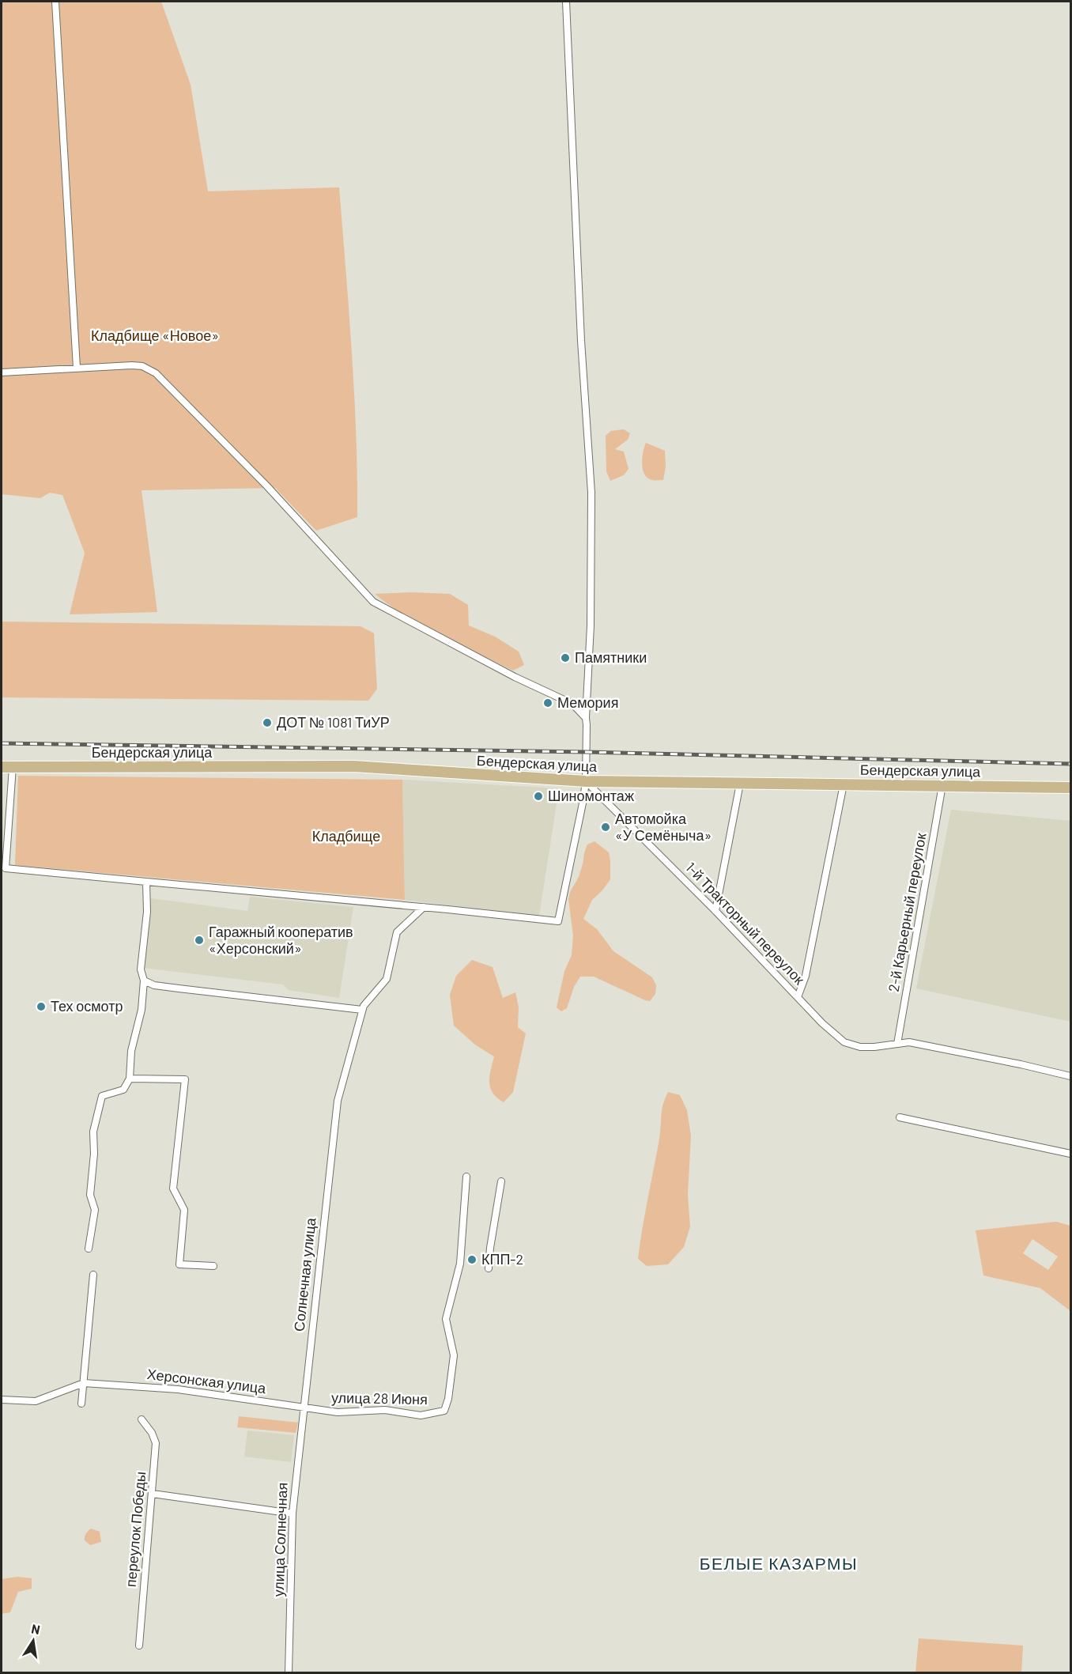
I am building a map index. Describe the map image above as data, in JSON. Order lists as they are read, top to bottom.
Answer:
{
  "streets": {
    "main road": ["Бендерская улица"],
    "street": [
      "2-й Карьерный переулок",
      "1-й Тракторный переулок",
      "Солнечная улица",
      "Херсонская улица",
      "улица 28 Июня",
      "переулок Победы",
      "улица Солнечная"
    ]
  },
  "crossings": [
    ["Бендерская улица", "2-й Карьерный переулок"],
    ["Бендерская улица", "1-й Тракторный переулок"],
    ["2-й Карьерный переулок", "1-й Тракторный переулок"],
    ["Солнечная улица", "Херсонская улица"],
    ["Солнечная улица", "улица 28 Июня"],
    ["Солнечная улица", "улица Солнечная"],
    ["Херсонская улица", "улица 28 Июня"],
    ["Херсонская улица", "улица Солнечная"],
    ["улица 28 Июня", "улица Солнечная"]
  ],
  "districts": ["БЕЛЫЕ КАЗАРМЫ"],
  "parks": ["Кладбище «Новое»", "Кладбище"],
  "places": [
    "Памятники",
    "Мемория",
    "ДОТ № 1081 ТиУР",
    "Шиномонтаж",
    "Автомойка «У Семёныча»",
    "Гаражный кооператив «Херсонский»",
    "Тех осмотр",
    "КПП-2"
  ],
  "north": "top"
}
